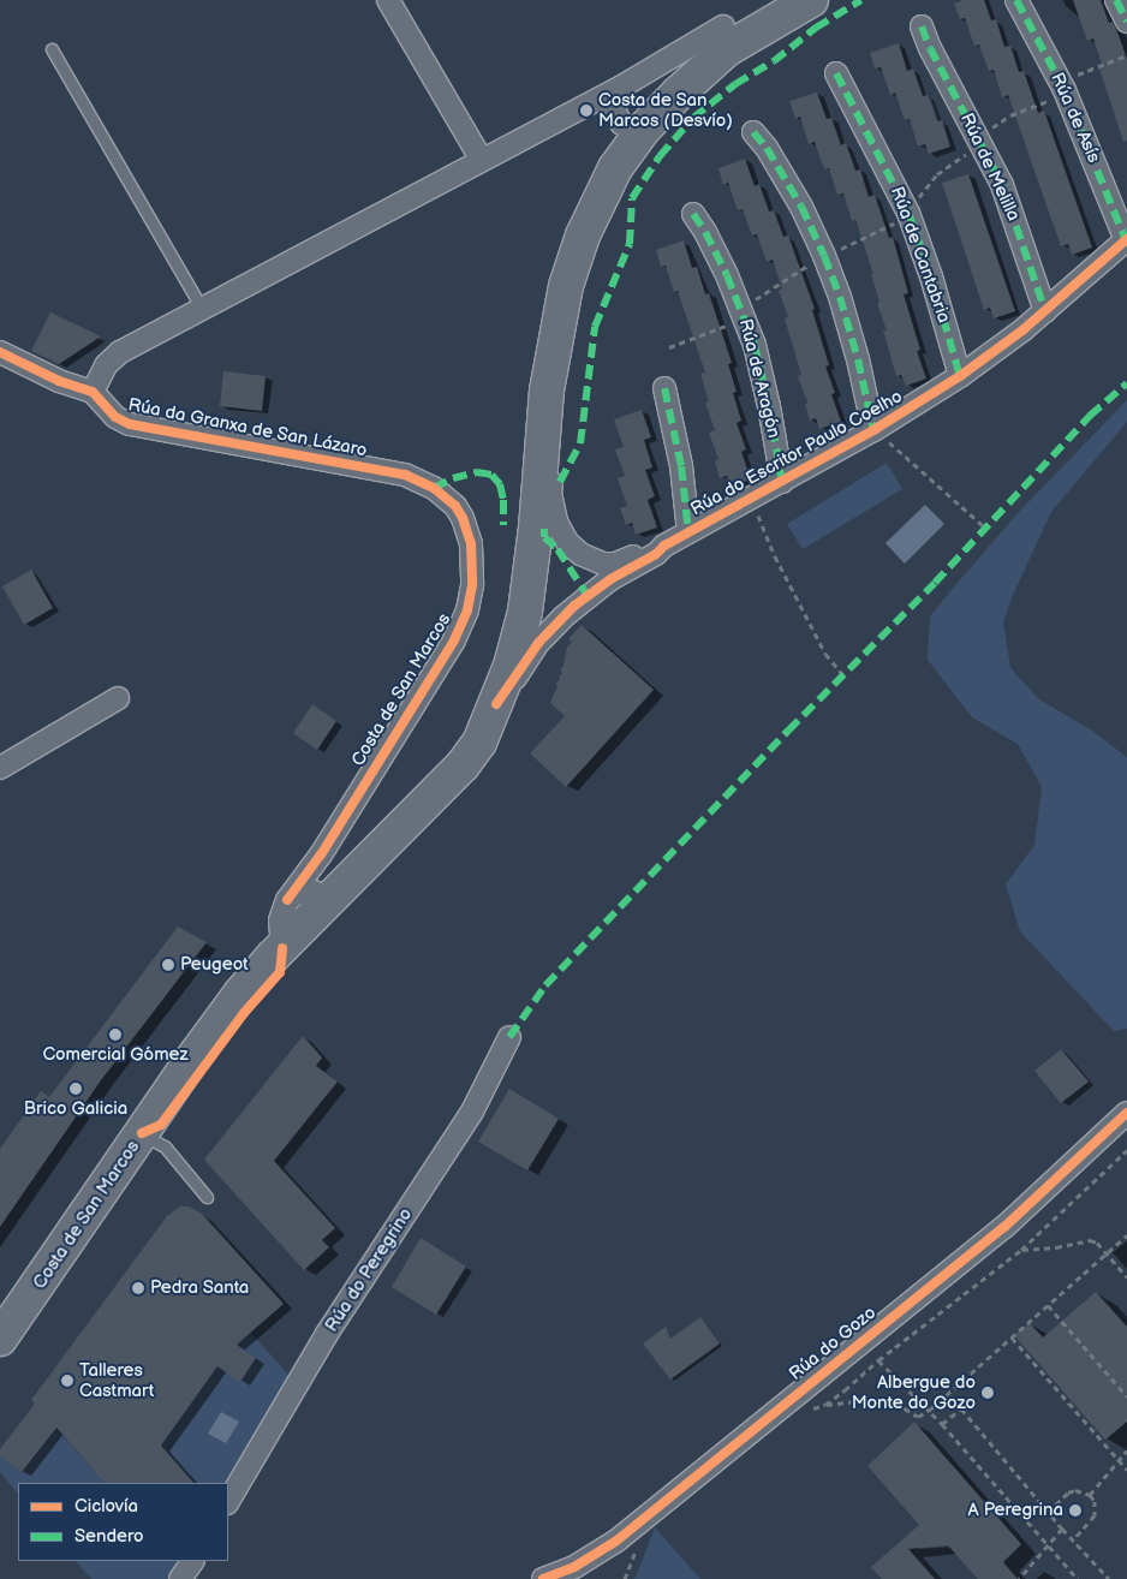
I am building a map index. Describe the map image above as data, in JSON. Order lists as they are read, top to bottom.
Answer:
{
  "streets": {
    "main road": ["Costa de San Marcos"],
    "street": [
      "Rúa de Asís",
      "Rúa de Melilla",
      "Rúa de Cantabria",
      "Rúa de Aragón",
      "Rúa da Granxa de San Lázaro",
      "Rúa do Escritor Paulo Coelho",
      "Rúa do Peregrino",
      "Rúa do Gozo"
    ]
  },
  "crossings": [
    ["Rúa de Asís", "Rúa do Escritor Paulo Coelho"],
    ["Rúa de Melilla", "Rúa do Escritor Paulo Coelho"],
    ["Rúa de Cantabria", "Rúa do Escritor Paulo Coelho"],
    ["Rúa de Aragón", "Rúa do Escritor Paulo Coelho"],
    ["Rúa da Granxa de San Lázaro", "Costa de San Marcos"],
    ["Rúa do Escritor Paulo Coelho", "Costa de San Marcos"]
  ],
  "places": [
    "Costa de San Marcos (Desvío)",
    "Peugeot",
    "Comercial Gómez",
    "Brico Galicia",
    "Pedra Santa",
    "Talleres Castmart",
    "Albergue do Monte do Gozo",
    "A Peregrina"
  ],
  "legend": ["Ciclovía", "Sendero"]
}
